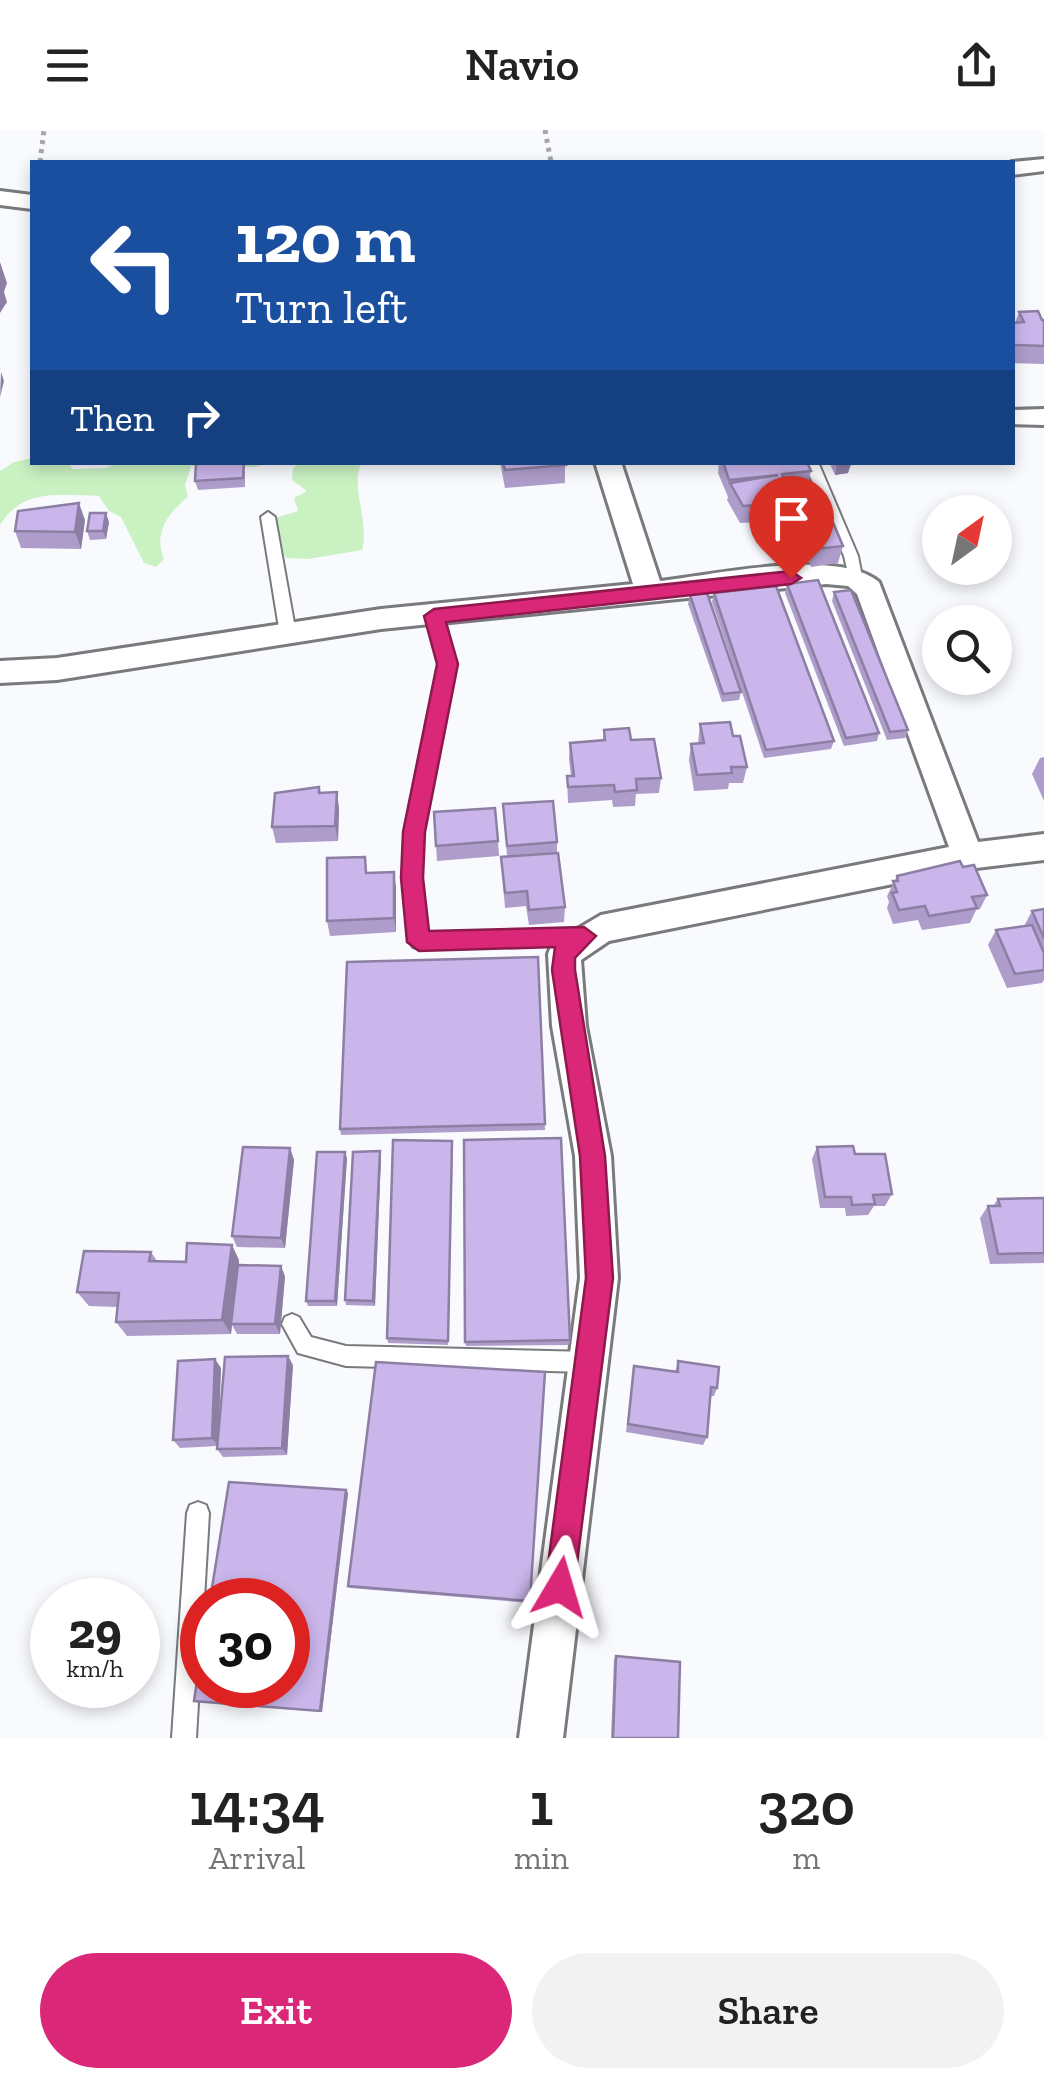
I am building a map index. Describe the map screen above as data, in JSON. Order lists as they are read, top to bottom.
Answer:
{
  "north": "top right",
  "page": {
    "header": "Navio",
    "turn": ["120 m", "Turn left"],
    "then": "Then",
    "speed": "29 km/h",
    "limit": "30",
    "eta": [
      "14:34",
      "Arrival",
      "1",
      "min",
      "320",
      "m"
    ],
    "buttons": ["Exit", "Share"]
  }
}
